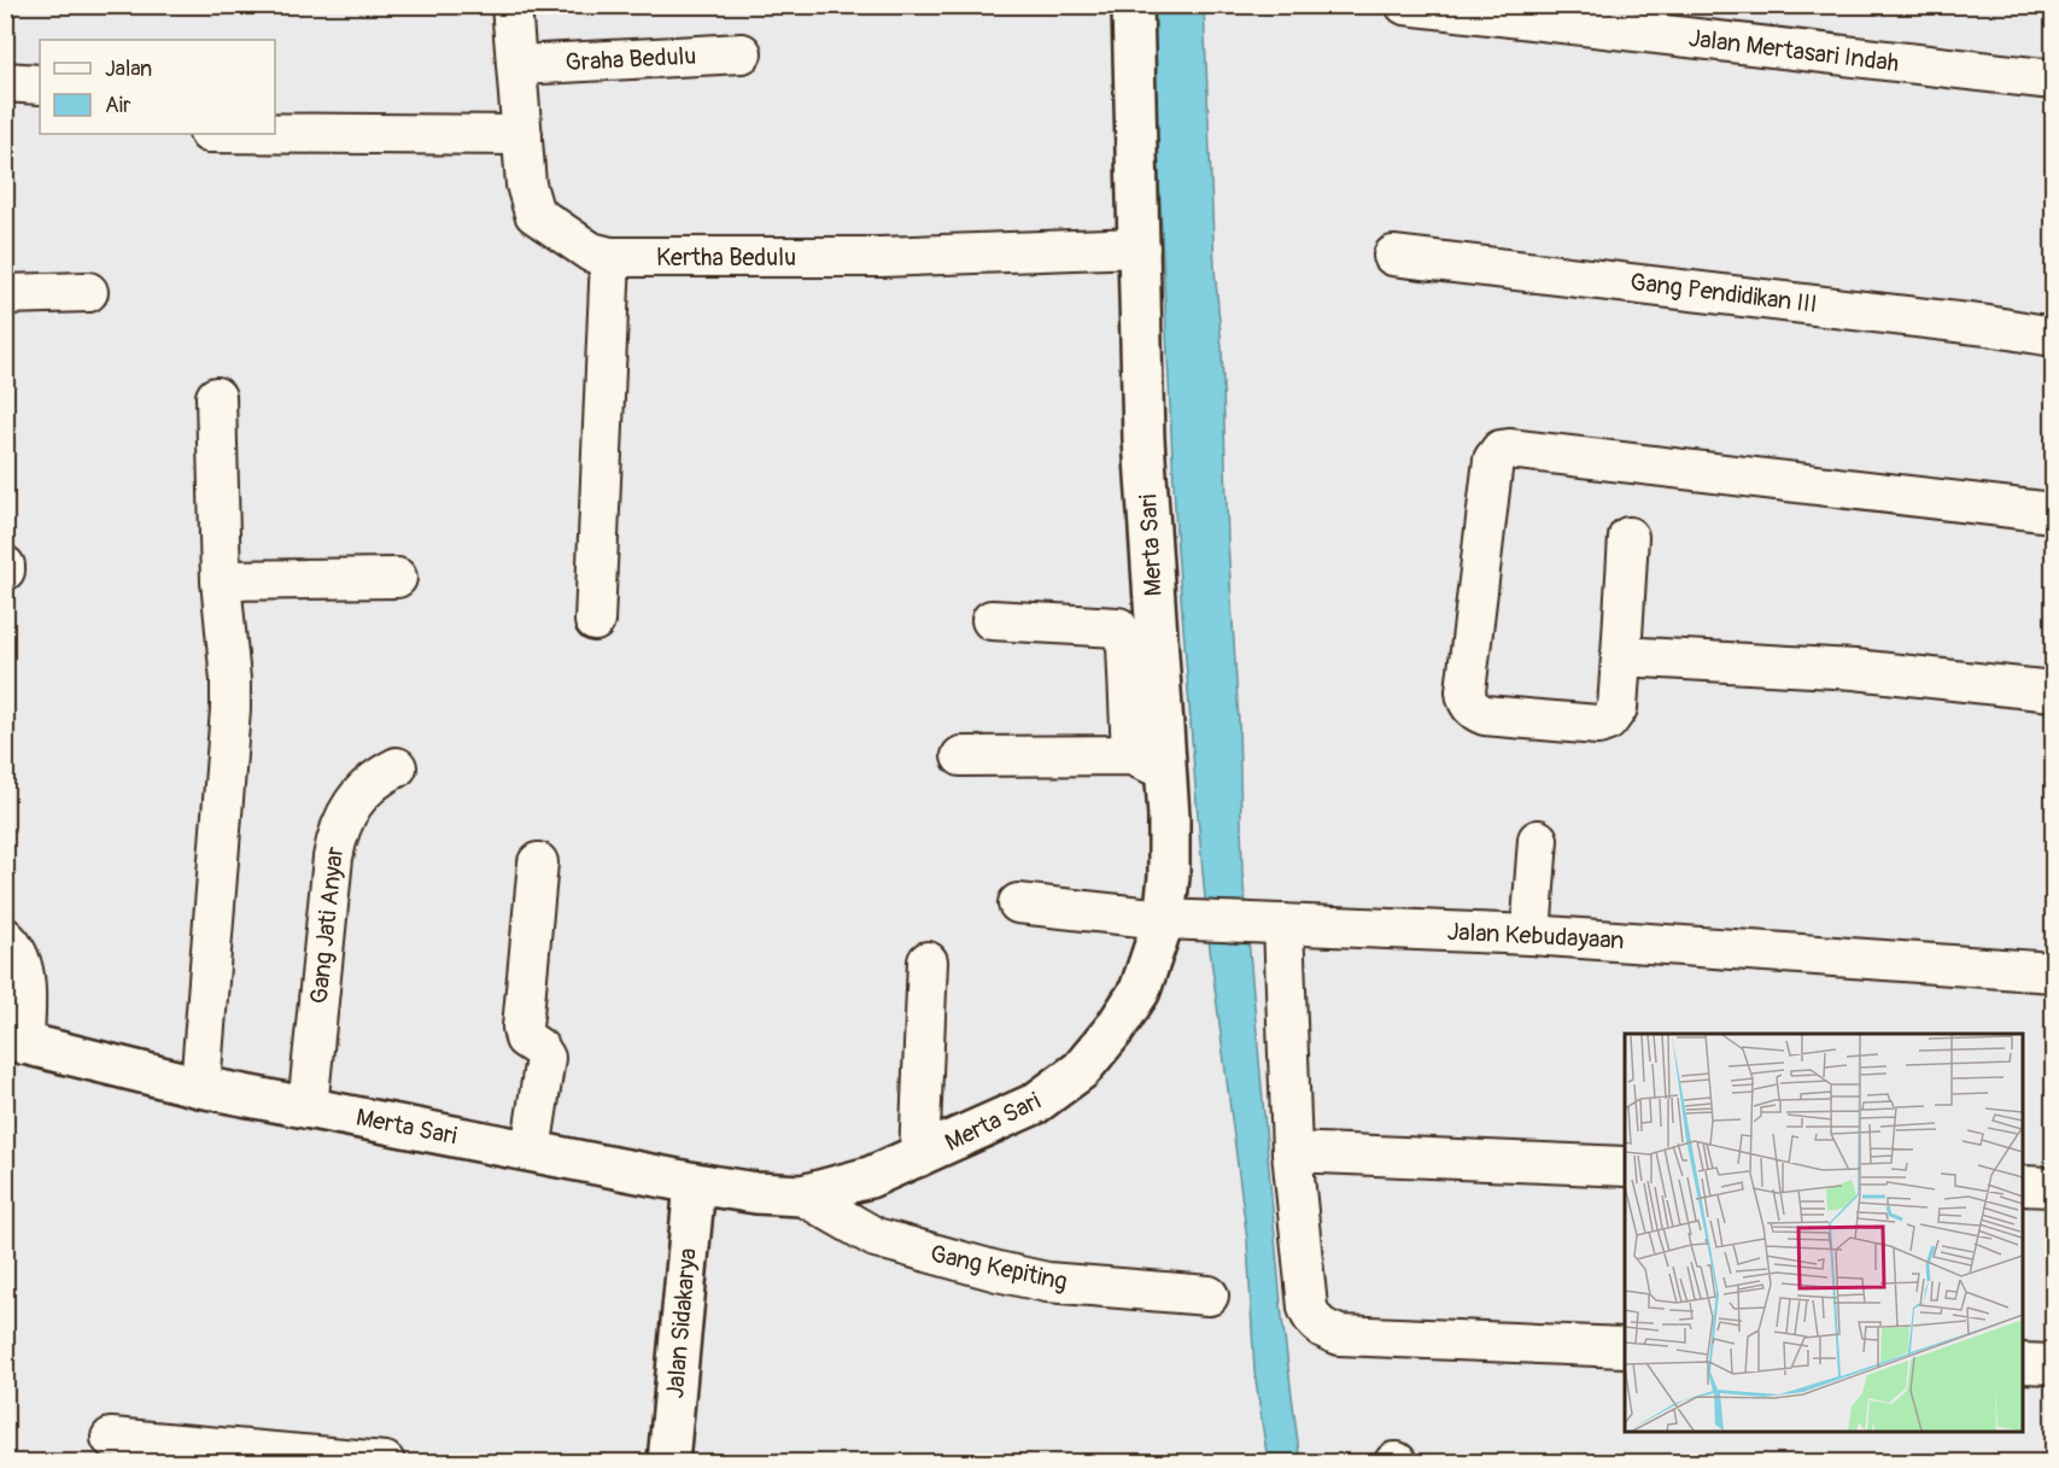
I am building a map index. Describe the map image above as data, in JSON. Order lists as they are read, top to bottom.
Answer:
{
  "streets": {
    "street": [
      "Jalan Mertasari Indah",
      "Graha Bedulu",
      "Kertha Bedulu",
      "Gang Pendidikan III",
      "Merta Sari",
      "Gang Jati Anyar",
      "Jalan Kebudayaan",
      "Gang Kepiting",
      "Jalan Sidakarya"
    ]
  },
  "crossings": [
    ["Graha Bedulu", "Kertha Bedulu"],
    ["Kertha Bedulu", "Merta Sari"],
    ["Merta Sari", "Gang Jati Anyar"],
    ["Merta Sari", "Jalan Kebudayaan"],
    ["Merta Sari", "Gang Kepiting"],
    ["Merta Sari", "Jalan Sidakarya"]
  ],
  "legend": ["Jalan", "Air"]
}
